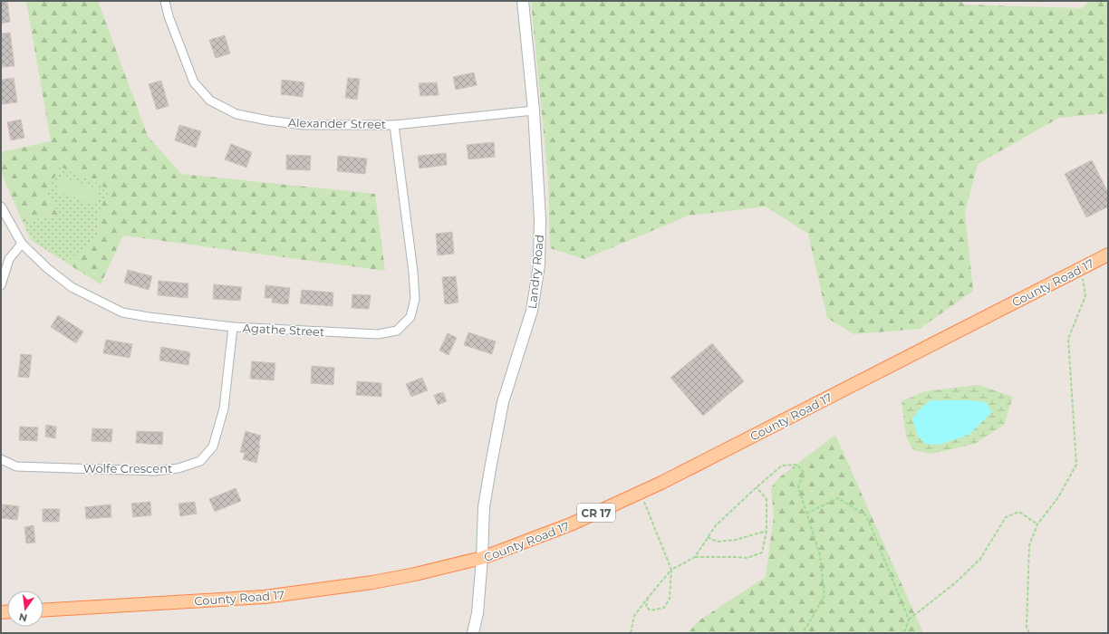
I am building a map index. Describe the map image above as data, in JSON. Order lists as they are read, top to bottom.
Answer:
{
  "streets": {
    "main road": ["Landry Road", "County Road 17", "CR 17"],
    "street": ["Alexander Street", "Agathe Street", "Wolfe Crescent"]
  },
  "crossings": [
    ["Alexander Street", "Landry Road"],
    ["Alexander Street", "Agathe Street"],
    ["Landry Road", "County Road 17"],
    ["Agathe Street", "Wolfe Crescent"]
  ],
  "north": "bottom"
}
